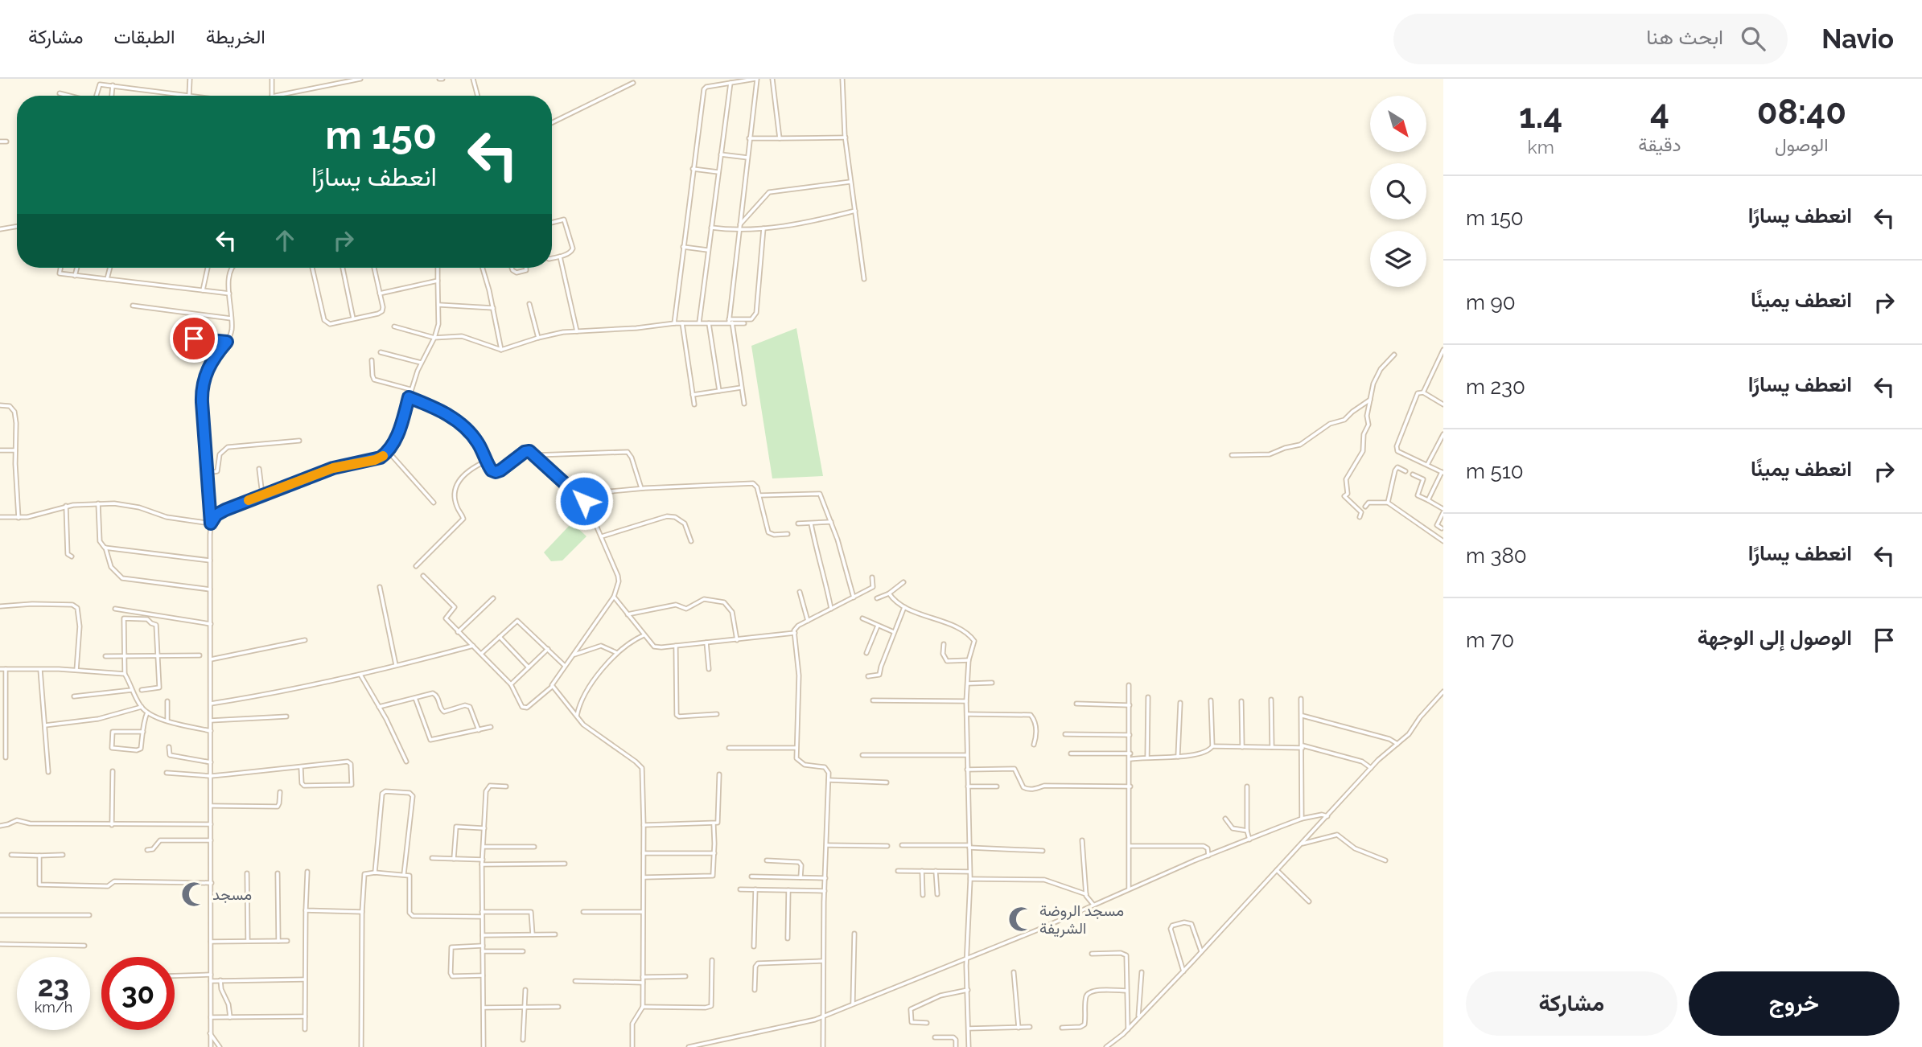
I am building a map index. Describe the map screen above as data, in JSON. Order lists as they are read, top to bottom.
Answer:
{
  "places": {
    "mosque": ["مسجد", "مسجد الروضة الشريفة"]
  },
  "north": "bottom right",
  "page": {
    "header": "Navio",
    "search": "ابحث هنا",
    "nav": ["الخريطة", "الطبقات", "مشاركة"],
    "eta": [
      "08:40",
      "الوصول",
      "4",
      "دقيقة",
      "1.4",
      "km"
    ],
    "turn": ["150 m", "انعطف يسارًا"],
    "list": [
      {
        "name": "انعطف يسارًا",
        "value": "150 m"
      },
      {
        "name": "انعطف يمينًا",
        "value": "90 m"
      },
      {
        "name": "انعطف يسارًا",
        "value": "230 m"
      },
      {
        "name": "انعطف يمينًا",
        "value": "510 m"
      },
      {
        "name": "انعطف يسارًا",
        "value": "380 m"
      },
      {
        "name": "الوصول إلى الوجهة",
        "value": "70 m"
      }
    ],
    "speed": "23 km/h",
    "limit": "30",
    "buttons": ["خروج", "مشاركة"]
  }
}
